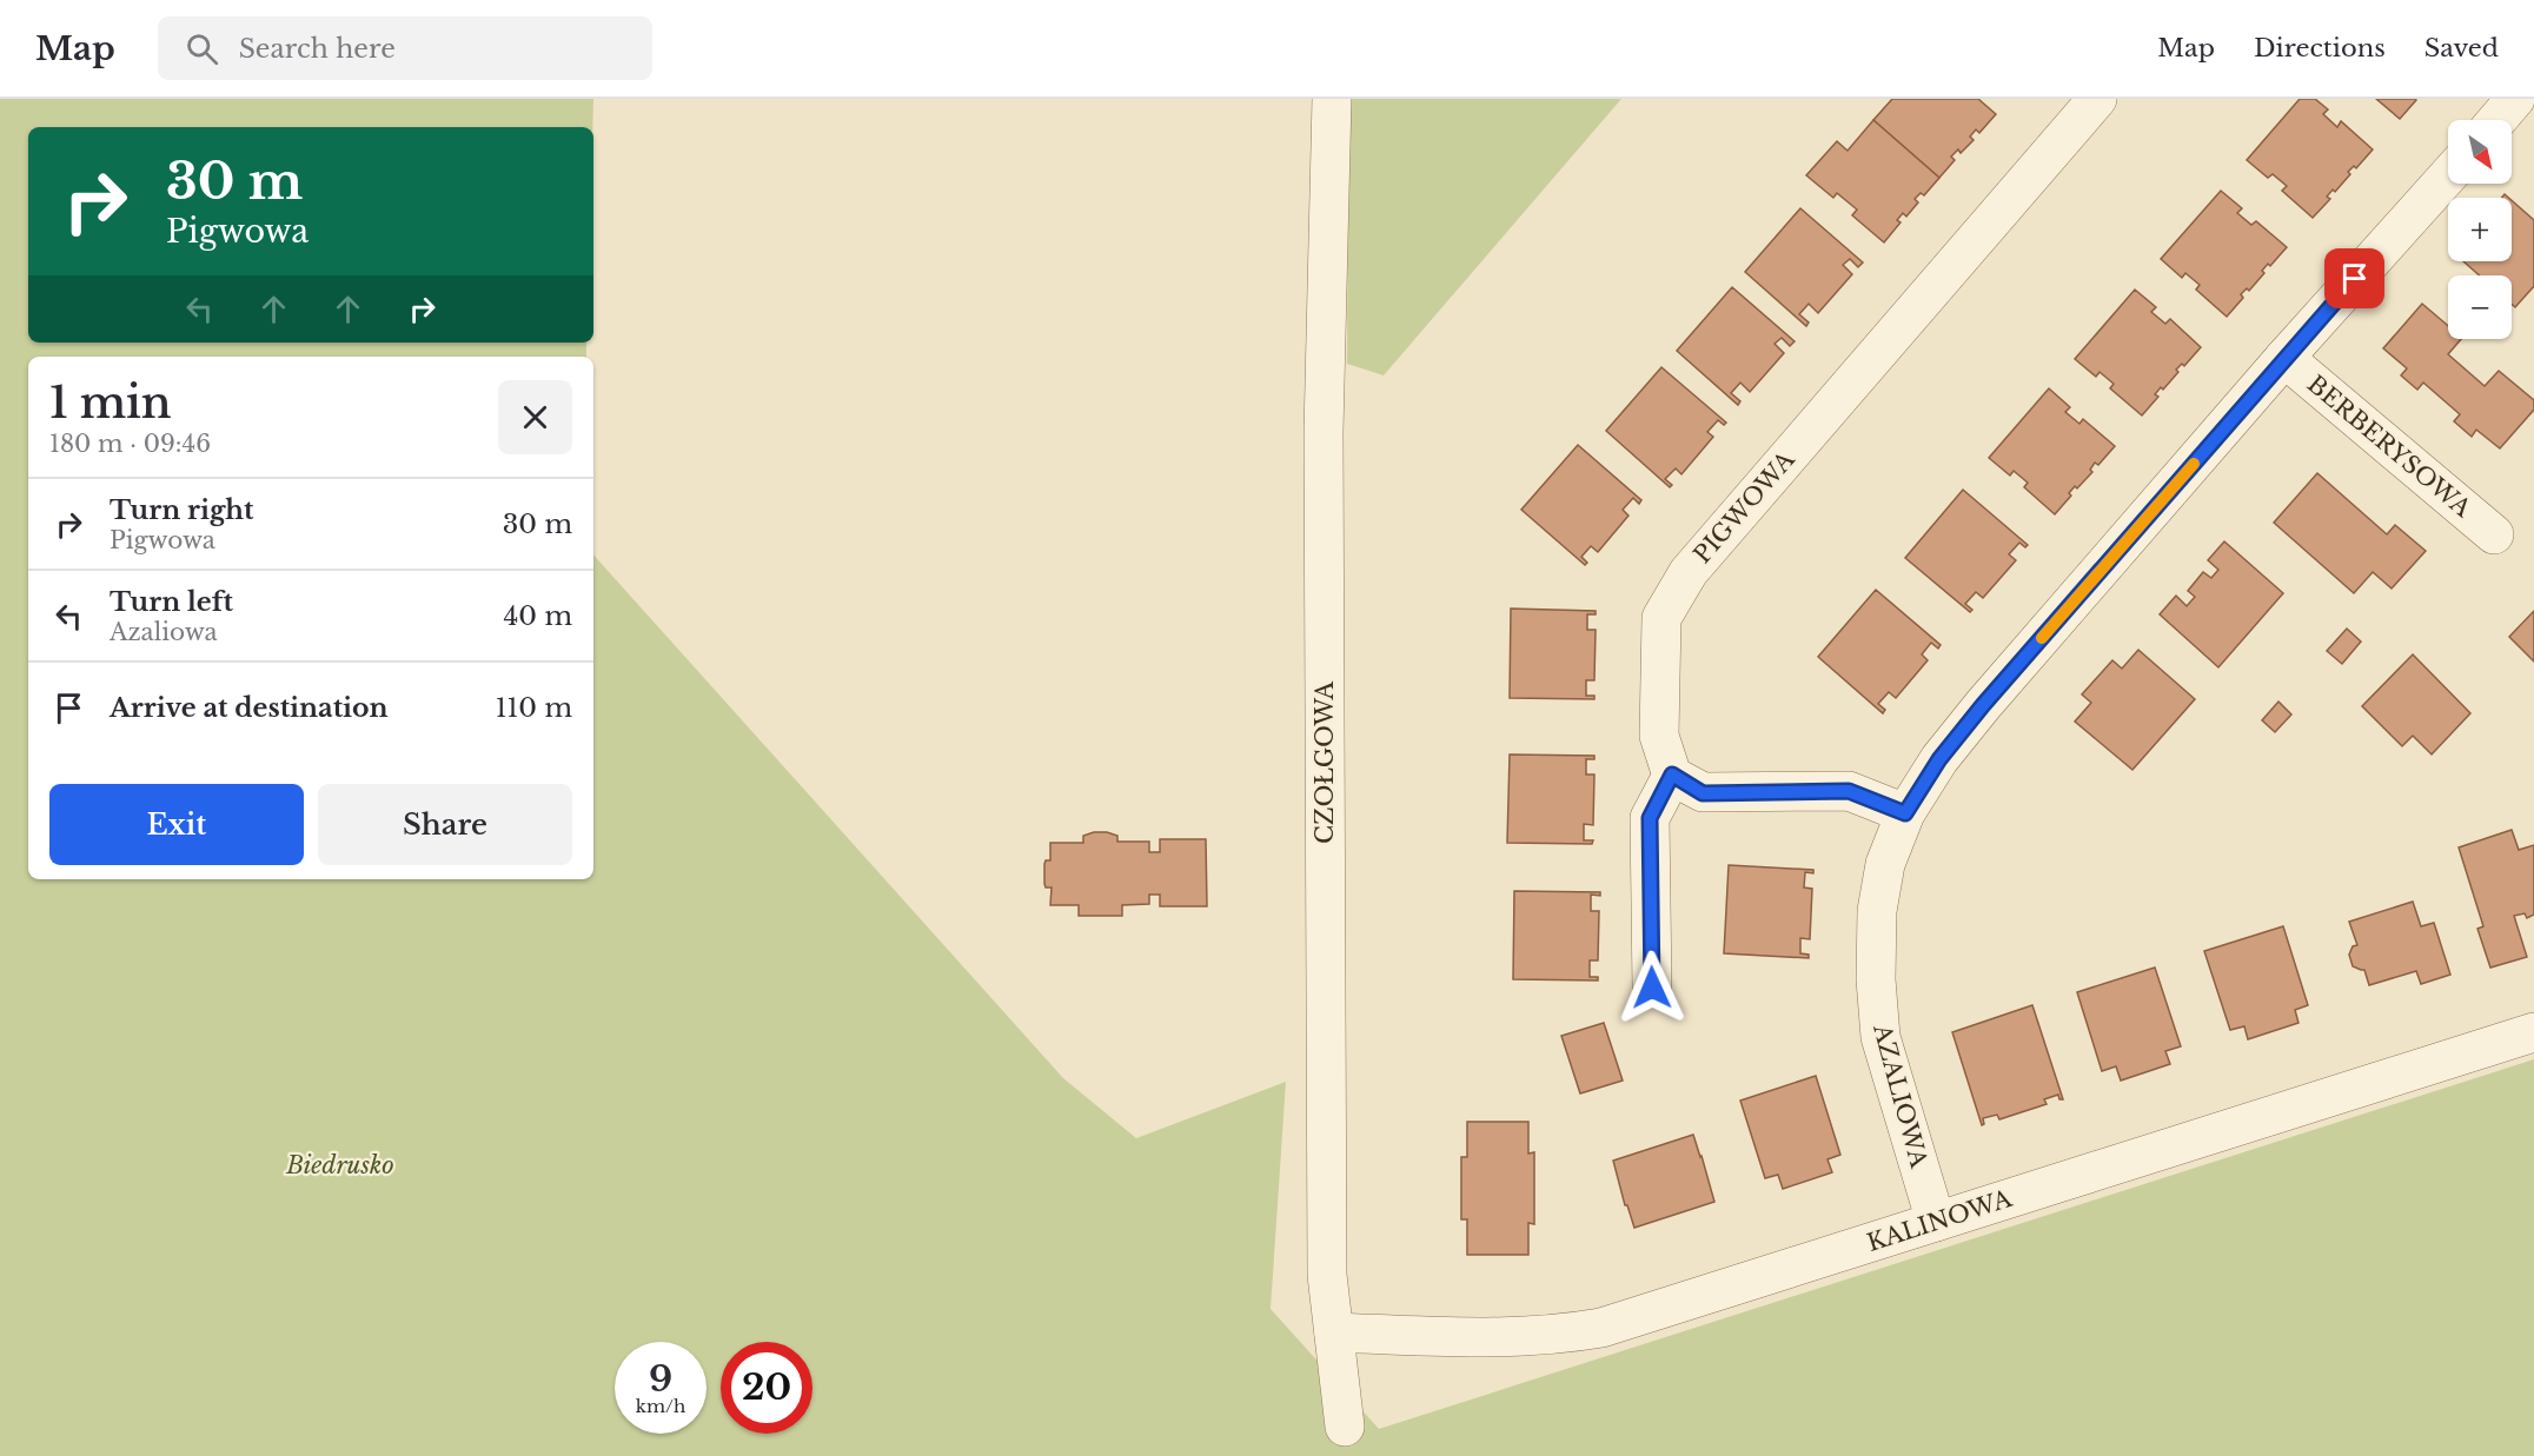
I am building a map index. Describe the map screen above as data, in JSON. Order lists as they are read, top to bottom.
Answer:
{
  "streets": {
    "street": [
      "BERBERYSOWA",
      "PIGWOWA",
      "CZOŁGOWA",
      "AZALIOWA",
      "KALINOWA"
    ]
  },
  "crossings": [
    ["BERBERYSOWA", "AZALIOWA"],
    ["CZOŁGOWA", "KALINOWA"],
    ["AZALIOWA", "KALINOWA"]
  ],
  "parks": ["Biedrusko"],
  "north": "bottom right",
  "page": {
    "header": "Map",
    "search": "Search here",
    "nav": ["Map", "Directions", "Saved"],
    "map_buttons": ["+", "−"],
    "turn": ["30 m", "Pigwowa"],
    "heading": ["1 min", "180 m · 09:46"],
    "list": [
      {
        "name": "Turn right",
        "note": "Pigwowa",
        "value": "30 m"
      },
      {
        "name": "Turn left",
        "note": "Azaliowa",
        "value": "40 m"
      },
      {
        "name": "Arrive at destination",
        "value": "110 m"
      }
    ],
    "buttons": ["Exit", "Share"],
    "speed": "9 km/h",
    "limit": "20"
  }
}
